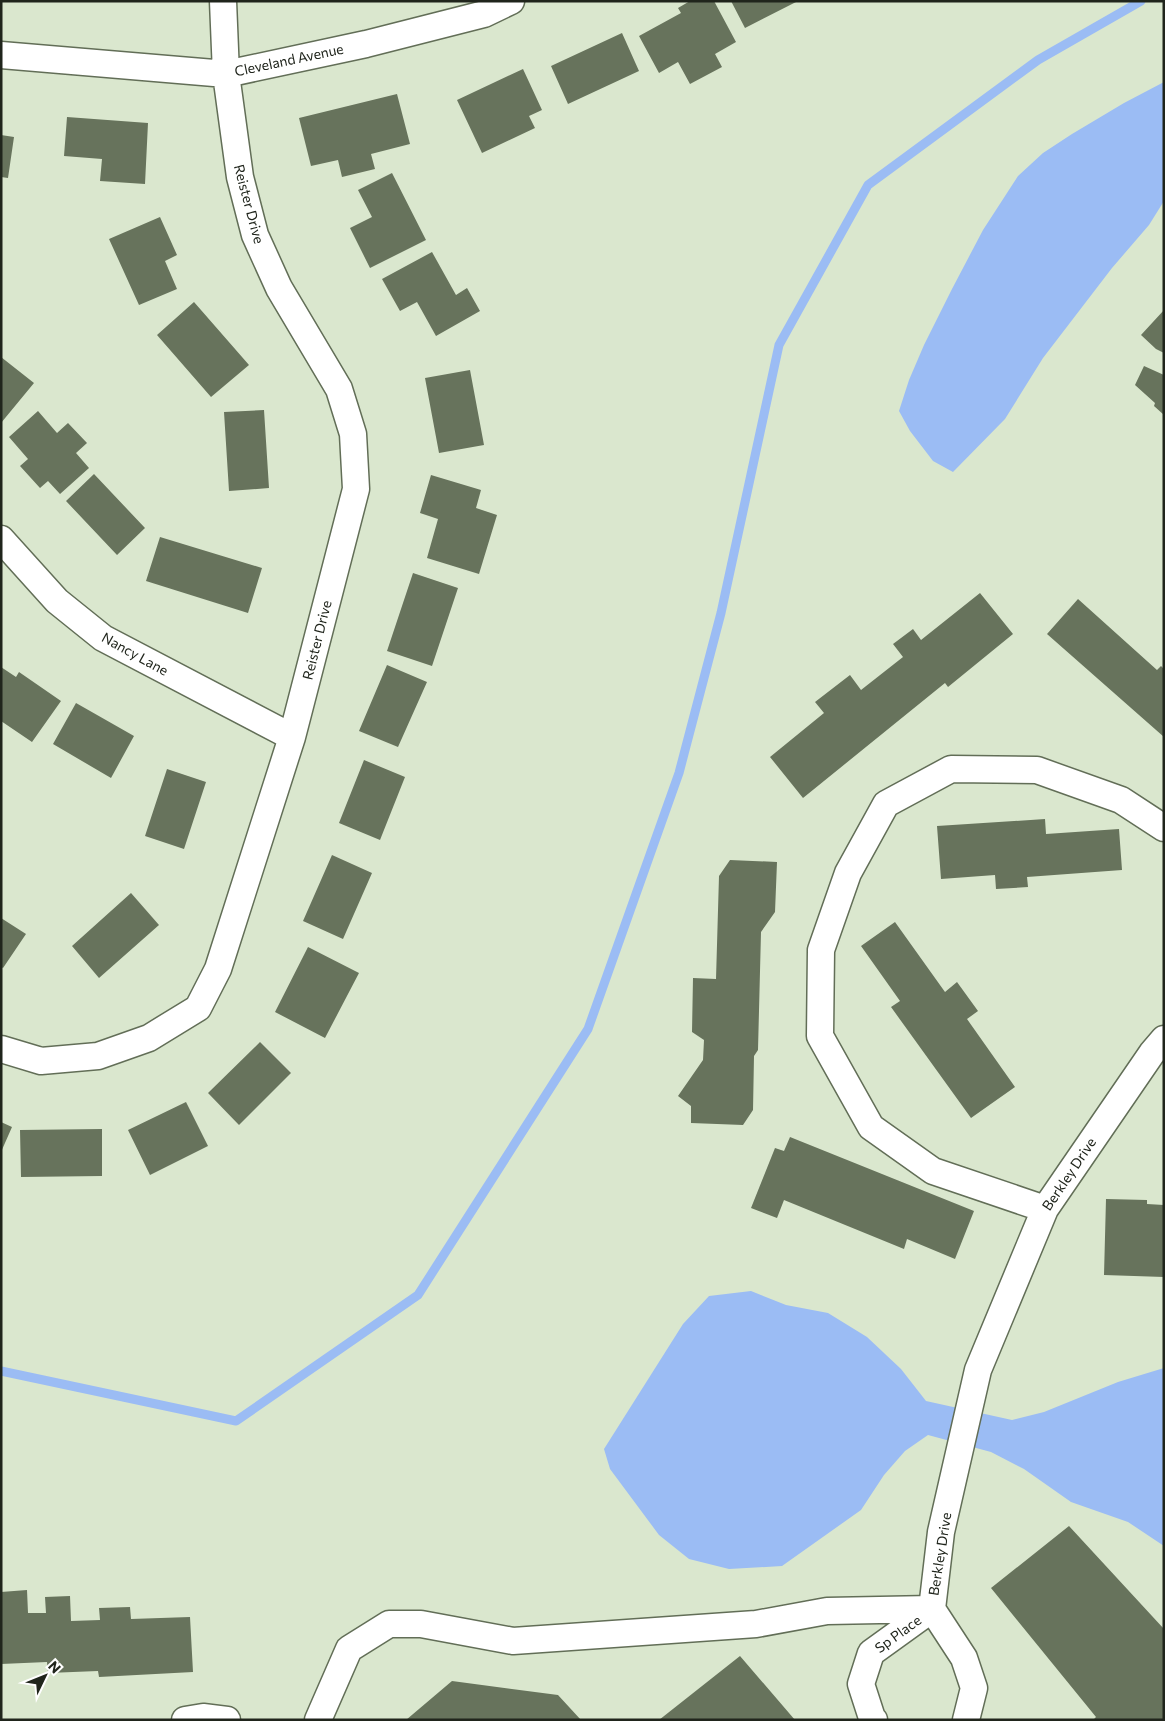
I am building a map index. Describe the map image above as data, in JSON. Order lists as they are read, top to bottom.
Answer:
{
  "streets": {
    "street": [
      "Cleveland Avenue",
      "Reister Drive",
      "Nancy Lane",
      "Berkley Drive",
      "Sp Place"
    ]
  },
  "crossings": [
    ["Cleveland Avenue", "Reister Drive"],
    ["Reister Drive", "Nancy Lane"],
    ["Berkley Drive", "Sp Place"]
  ],
  "north": "top right"
}
